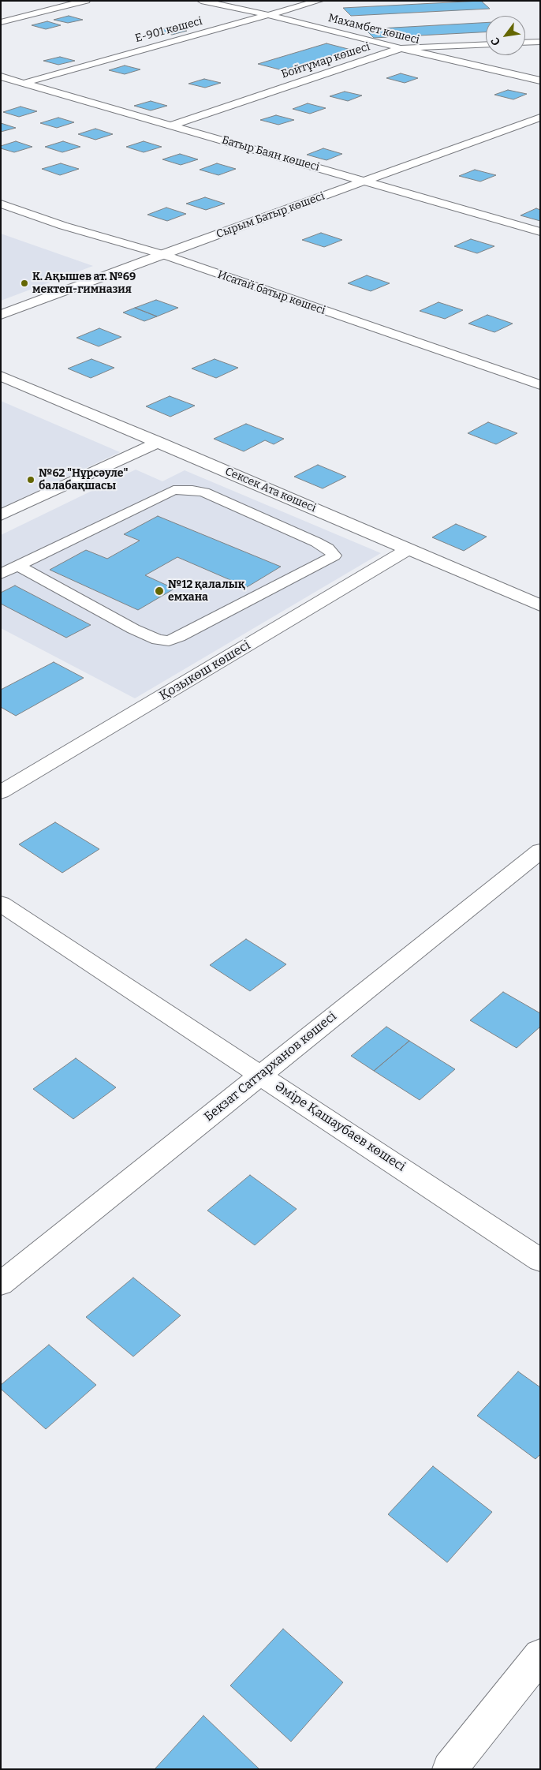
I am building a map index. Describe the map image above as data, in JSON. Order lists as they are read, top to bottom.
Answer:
{
  "streets": {
    "street": [
      "Махамбет көшесі",
      "Е-901 көшесі",
      "Бойтұмар көшесі",
      "Батыр Баян көшесі",
      "Сырым Батыр көшесі",
      "Исатай батыр көшесі",
      "Сексек Ата көшесі",
      "Қозыкөш көшесі",
      "Бекзат Саттарханов көшесі",
      "Әміре Қашаубаев көшесі"
    ]
  },
  "crossings": [
    ["Махамбет көшесі", "Е-901 көшесі"],
    ["Махамбет көшесі", "Бойтұмар көшесі"],
    ["Е-901 көшесі", "Батыр Баян көшесі"],
    ["Бойтұмар көшесі", "Батыр Баян көшесі"],
    ["Батыр Баян көшесі", "Сырым Батыр көшесі"],
    ["Сырым Батыр көшесі", "Исатай батыр көшесі"],
    ["Сексек Ата көшесі", "Қозыкөш көшесі"],
    ["Бекзат Саттарханов көшесі", "Әміре Қашаубаев көшесі"]
  ],
  "places": ["К. Ақышев ат. №69 мектеп-гимназия", "№62 \"Нұрсәуле\" балабақшасы", "№12 қалалық емхана"],
  "north": "bottom left"
}
